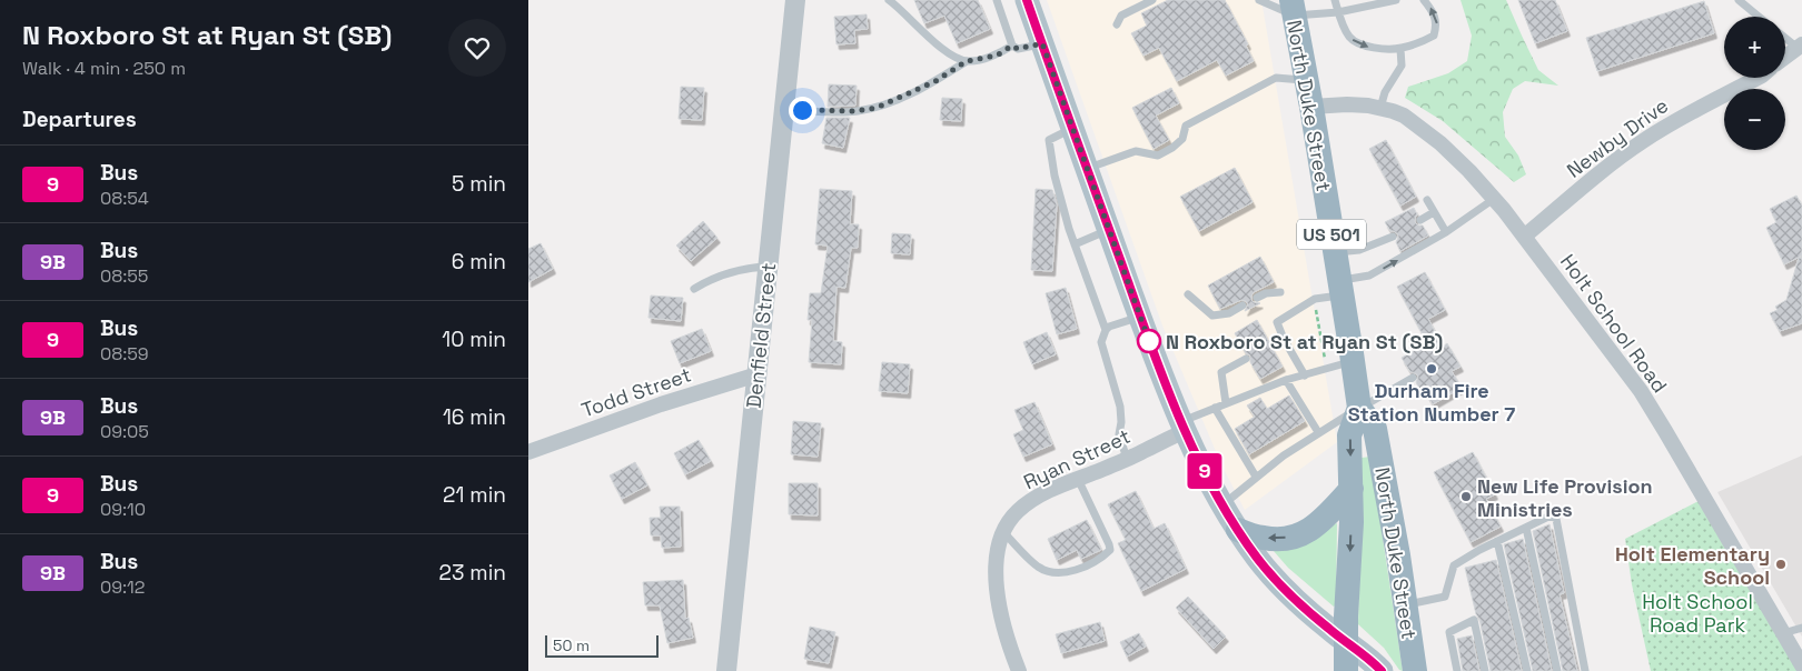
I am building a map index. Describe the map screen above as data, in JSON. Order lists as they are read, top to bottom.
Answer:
{
  "streets": {
    "highway": ["North Duke Street", "US 501"],
    "street": [
      "Newby Drive",
      "Holt School Road",
      "Denfield Street",
      "Todd Street",
      "Ryan Street"
    ]
  },
  "crossings": [
    ["North Duke Street", "US 501"],
    ["North Duke Street", "Holt School Road"],
    ["Newby Drive", "Holt School Road"],
    ["Denfield Street", "Todd Street"]
  ],
  "parks": ["Holt School Road Park"],
  "places": [
    "N Roxboro St at Ryan St (SB)",
    "Durham Fire Station Number 7",
    "New Life Provision Ministries",
    "Holt Elementary School"
  ],
  "lines": ["bus line 9"],
  "scale_bar": "50 m",
  "page": {
    "heading": [
      ["N Roxboro St at Ryan St (SB)", "Walk · 4 min · 250 m"],
      "Departures"
    ],
    "on_map": "9",
    "map_buttons": ["+", "−"],
    "list": [
      {
        "mark": "9",
        "name": "Bus",
        "note": "08:54",
        "value": "5 min"
      },
      {
        "mark": "9B",
        "name": "Bus",
        "note": "08:55",
        "value": "6 min"
      },
      {
        "mark": "9",
        "name": "Bus",
        "note": "08:59",
        "value": "10 min"
      },
      {
        "mark": "9B",
        "name": "Bus",
        "note": "09:05",
        "value": "16 min"
      },
      {
        "mark": "9",
        "name": "Bus",
        "note": "09:10",
        "value": "21 min"
      },
      {
        "mark": "9B",
        "name": "Bus",
        "note": "09:12",
        "value": "23 min"
      }
    ],
    "scale": "50 m"
  }
}
